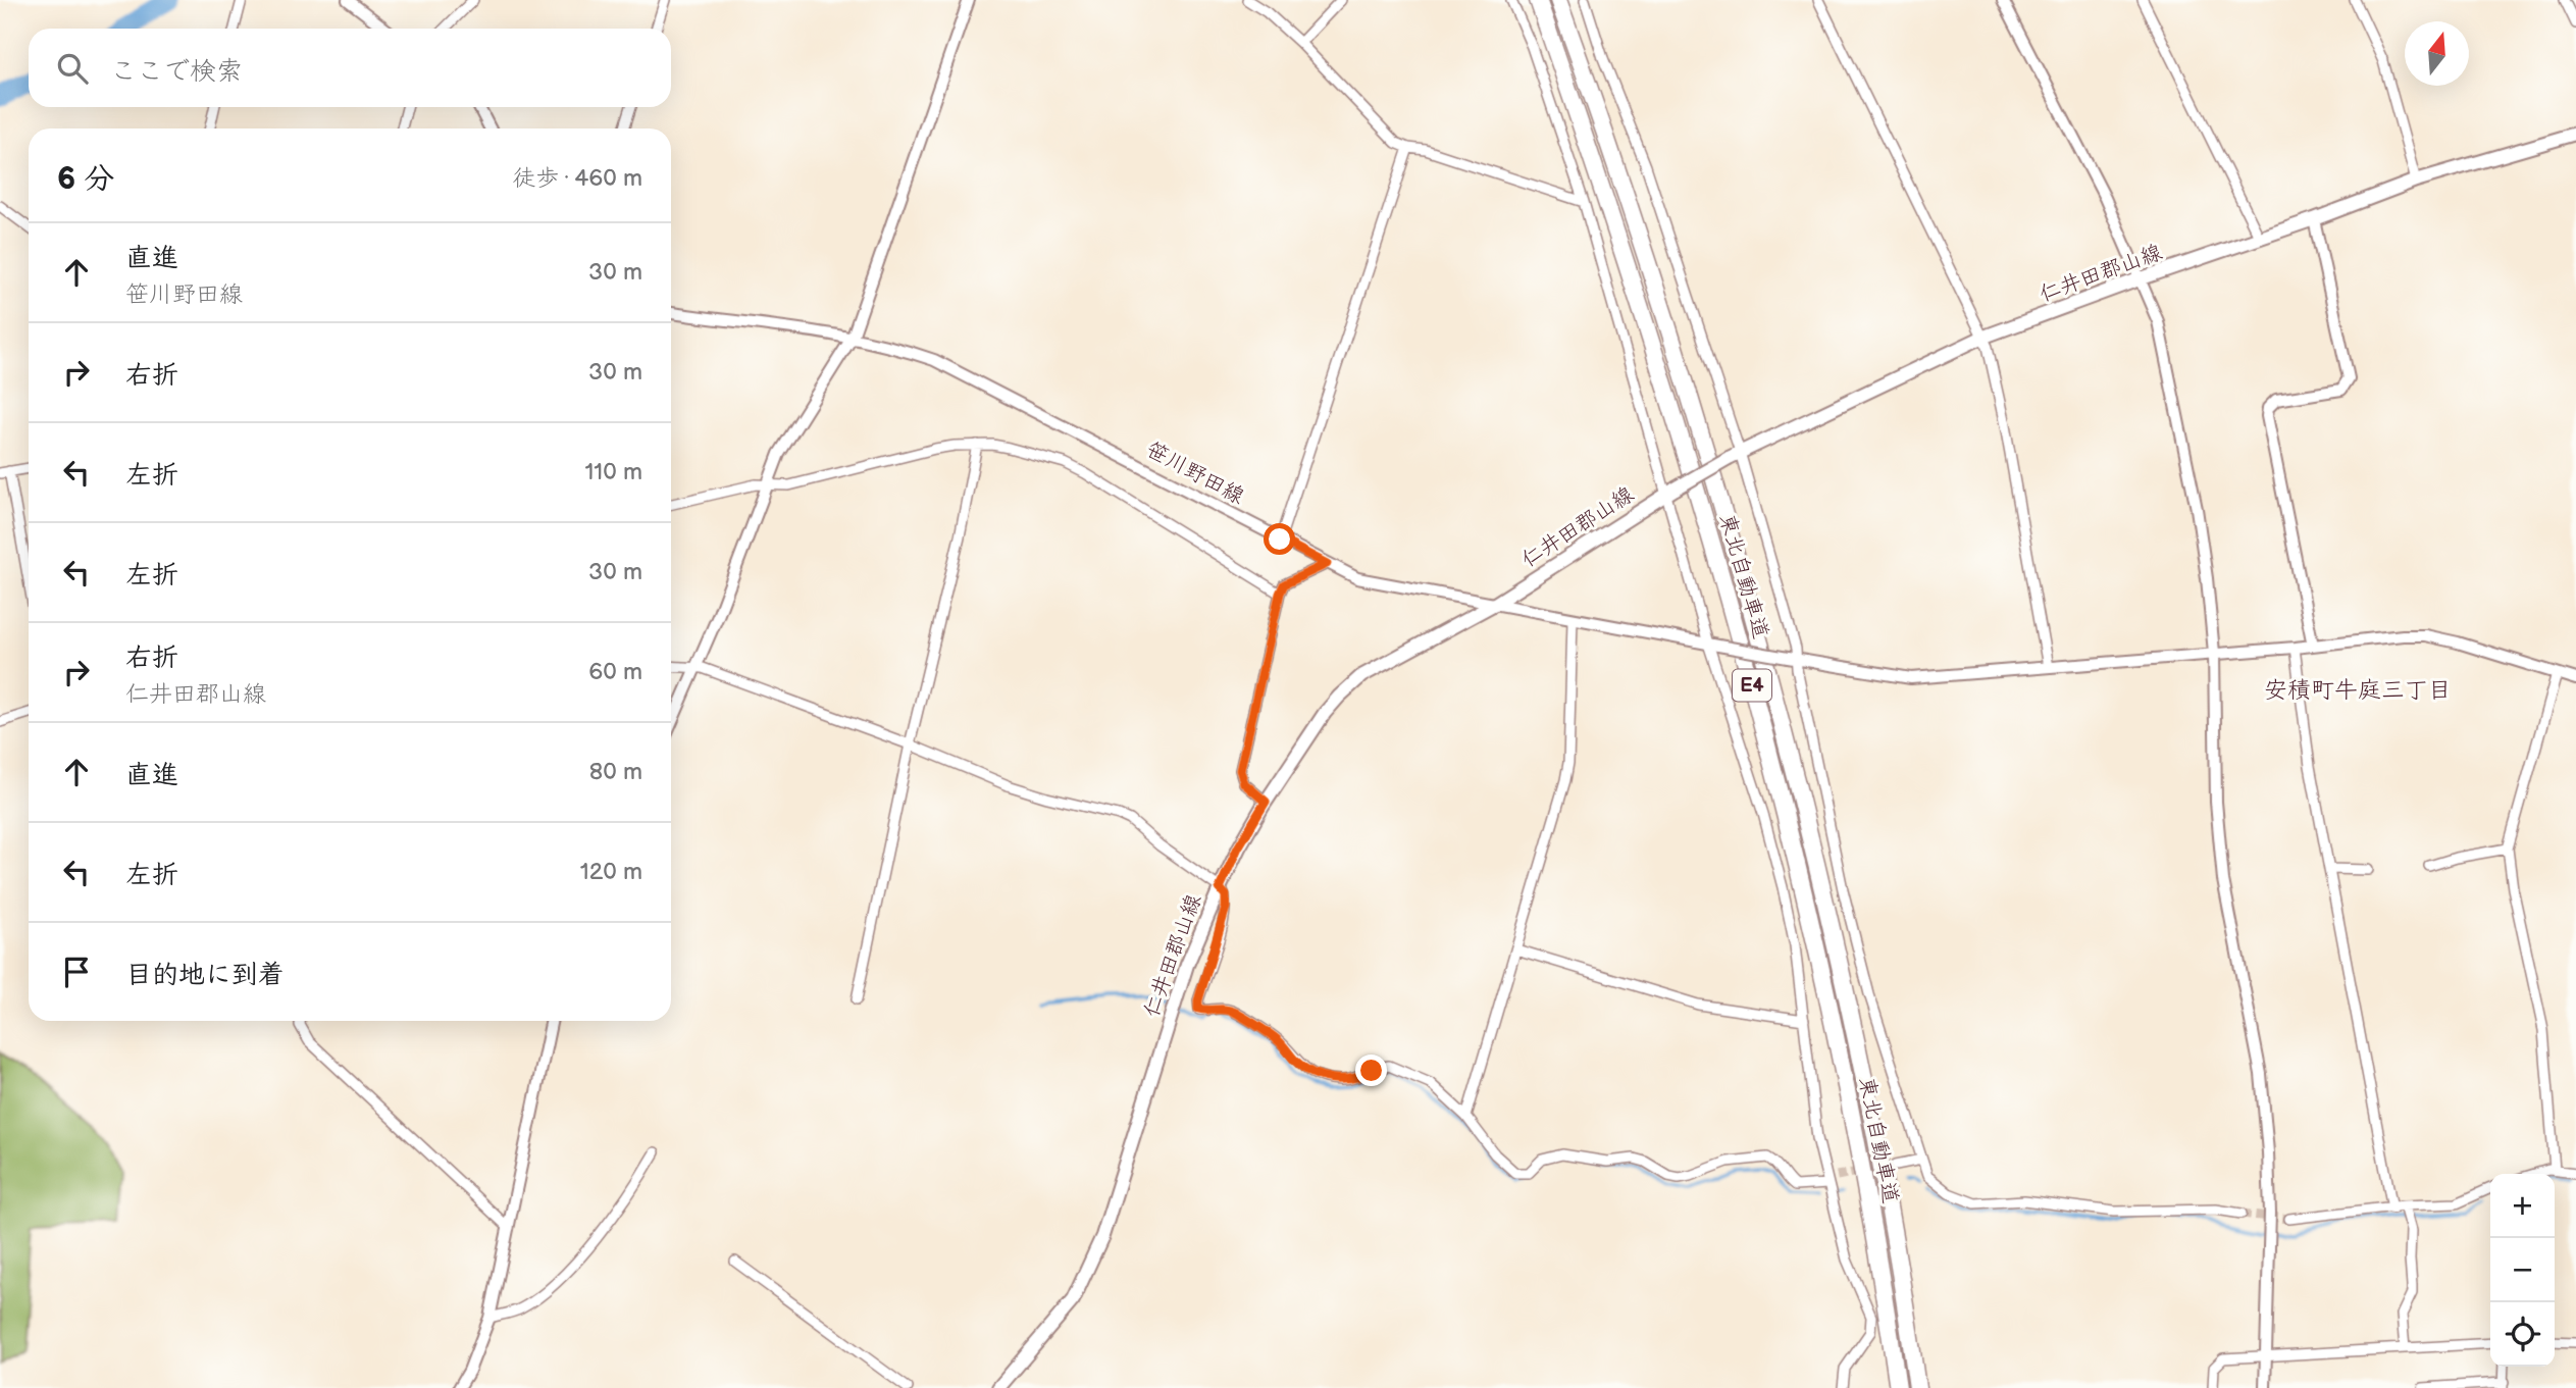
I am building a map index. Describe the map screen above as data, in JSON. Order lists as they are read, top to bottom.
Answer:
{
  "streets": {
    "highway": ["東北自動車道", "E4"],
    "main road": ["仁井田郡山線"],
    "street": ["笹川野田線"]
  },
  "crossings": [
    ["仁井田郡山線", "笹川野田線"]
  ],
  "districts": ["安積町牛庭三丁目"],
  "north": "top",
  "page": {
    "search": "ここで検索",
    "heading": ["6 分", "徒歩 · 460 m"],
    "list": [
      ["直進", "笹川野田線", "30 m"],
      ["右折", "30 m"],
      ["左折", "110 m"],
      ["左折", "30 m"],
      ["右折", "仁井田郡山線", "60 m"],
      ["直進", "80 m"],
      ["左折", "120 m"],
      "目的地に到着"
    ],
    "map_buttons": ["+", "−"]
  }
}
